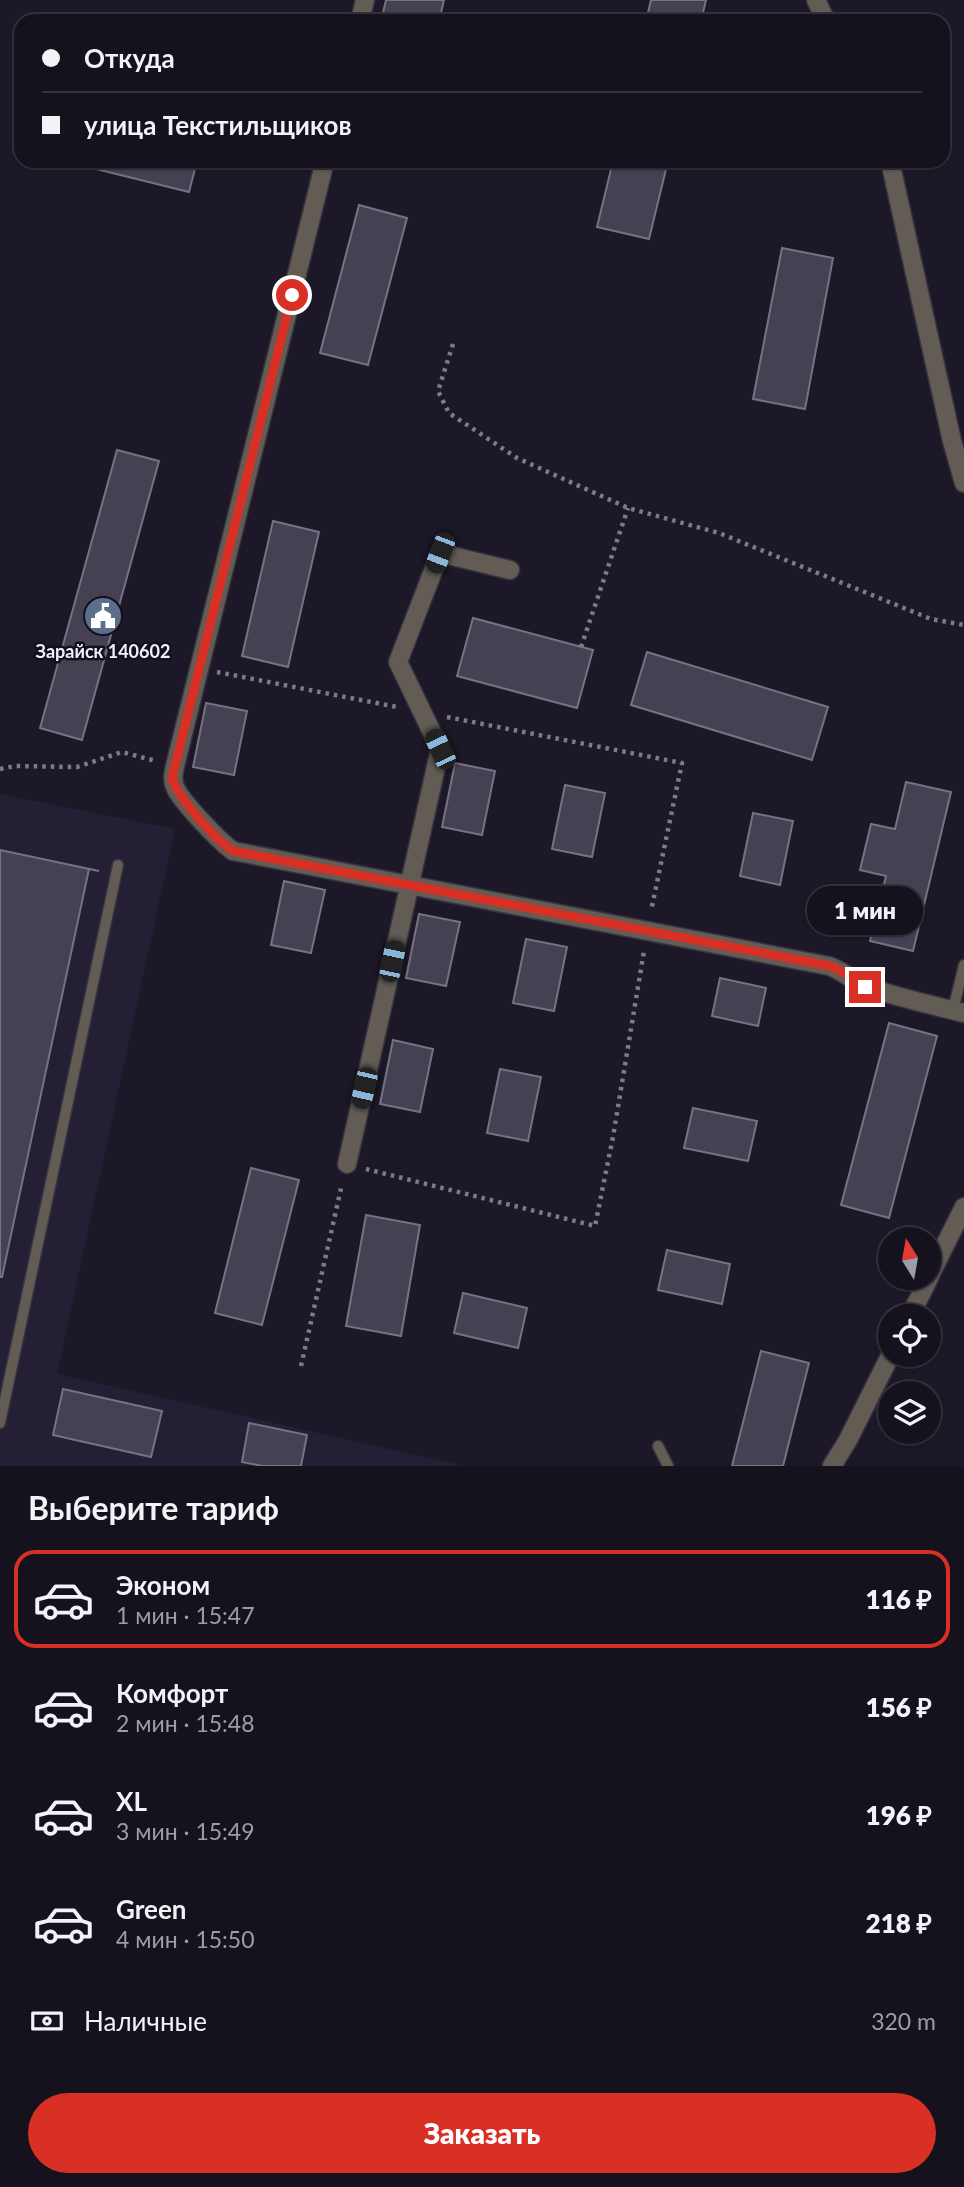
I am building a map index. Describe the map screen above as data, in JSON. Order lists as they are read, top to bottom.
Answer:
{
  "places": {
    "public building": ["Зарайск 140602"]
  },
  "north": "top",
  "page": {
    "banner": ["Откуда", "улица Текстильщиков"],
    "bubble": "1 мин",
    "heading": "Выберите тариф",
    "list": [
      {
        "name": "Эконом",
        "note": "1 мин · 15:47",
        "value": "116 ₽"
      },
      {
        "name": "Комфорт",
        "note": "2 мин · 15:48",
        "value": "156 ₽"
      },
      {
        "name": "XL",
        "note": "3 мин · 15:49",
        "value": "196 ₽"
      },
      {
        "name": "Green",
        "note": "4 мин · 15:50",
        "value": "218 ₽"
      }
    ],
    "pay": ["Наличные", "320 m"],
    "buttons": "Заказать"
  }
}
